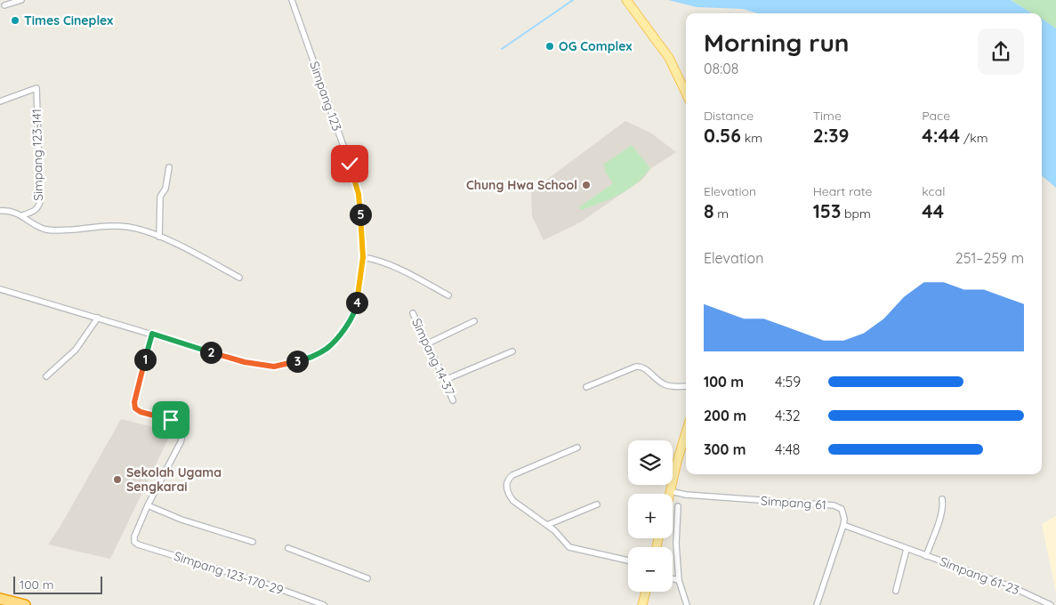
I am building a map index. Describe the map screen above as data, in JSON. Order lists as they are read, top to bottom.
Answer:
{
  "streets": {
    "street": [
      "Simpang 123",
      "Simpang 123-141",
      "Simpang 14-37",
      "Simpang 61",
      "Simpang 123-170-29",
      "Simpang 61-23"
    ]
  },
  "crossings": [
    ["Simpang 61", "Simpang 61-23"]
  ],
  "places": [
    "Times Cineplex",
    "OG Complex",
    "Chung Hwa School",
    "Sekolah Ugama Sengkarai"
  ],
  "scale_bar": "100 m",
  "page": {
    "heading": ["Morning run", "08:08"],
    "stats": [
      ["Distance", "0.56 km"],
      ["Time", "2:39"],
      ["Pace", "4:44 /km"],
      ["Elevation", "8 m"],
      ["Heart rate", "153 bpm"],
      ["kcal", "44"]
    ],
    "pins": [
      "5",
      "4",
      "2",
      "1",
      "3"
    ],
    "chart": ["Elevation", "251–259 m"],
    "list": [
      {
        "name": "100 m",
        "note": "4:59"
      },
      {
        "name": "200 m",
        "note": "4:32"
      },
      {
        "name": "300 m",
        "note": "4:48"
      }
    ],
    "map_buttons": ["+", "−"],
    "scale": "100 m"
  }
}
